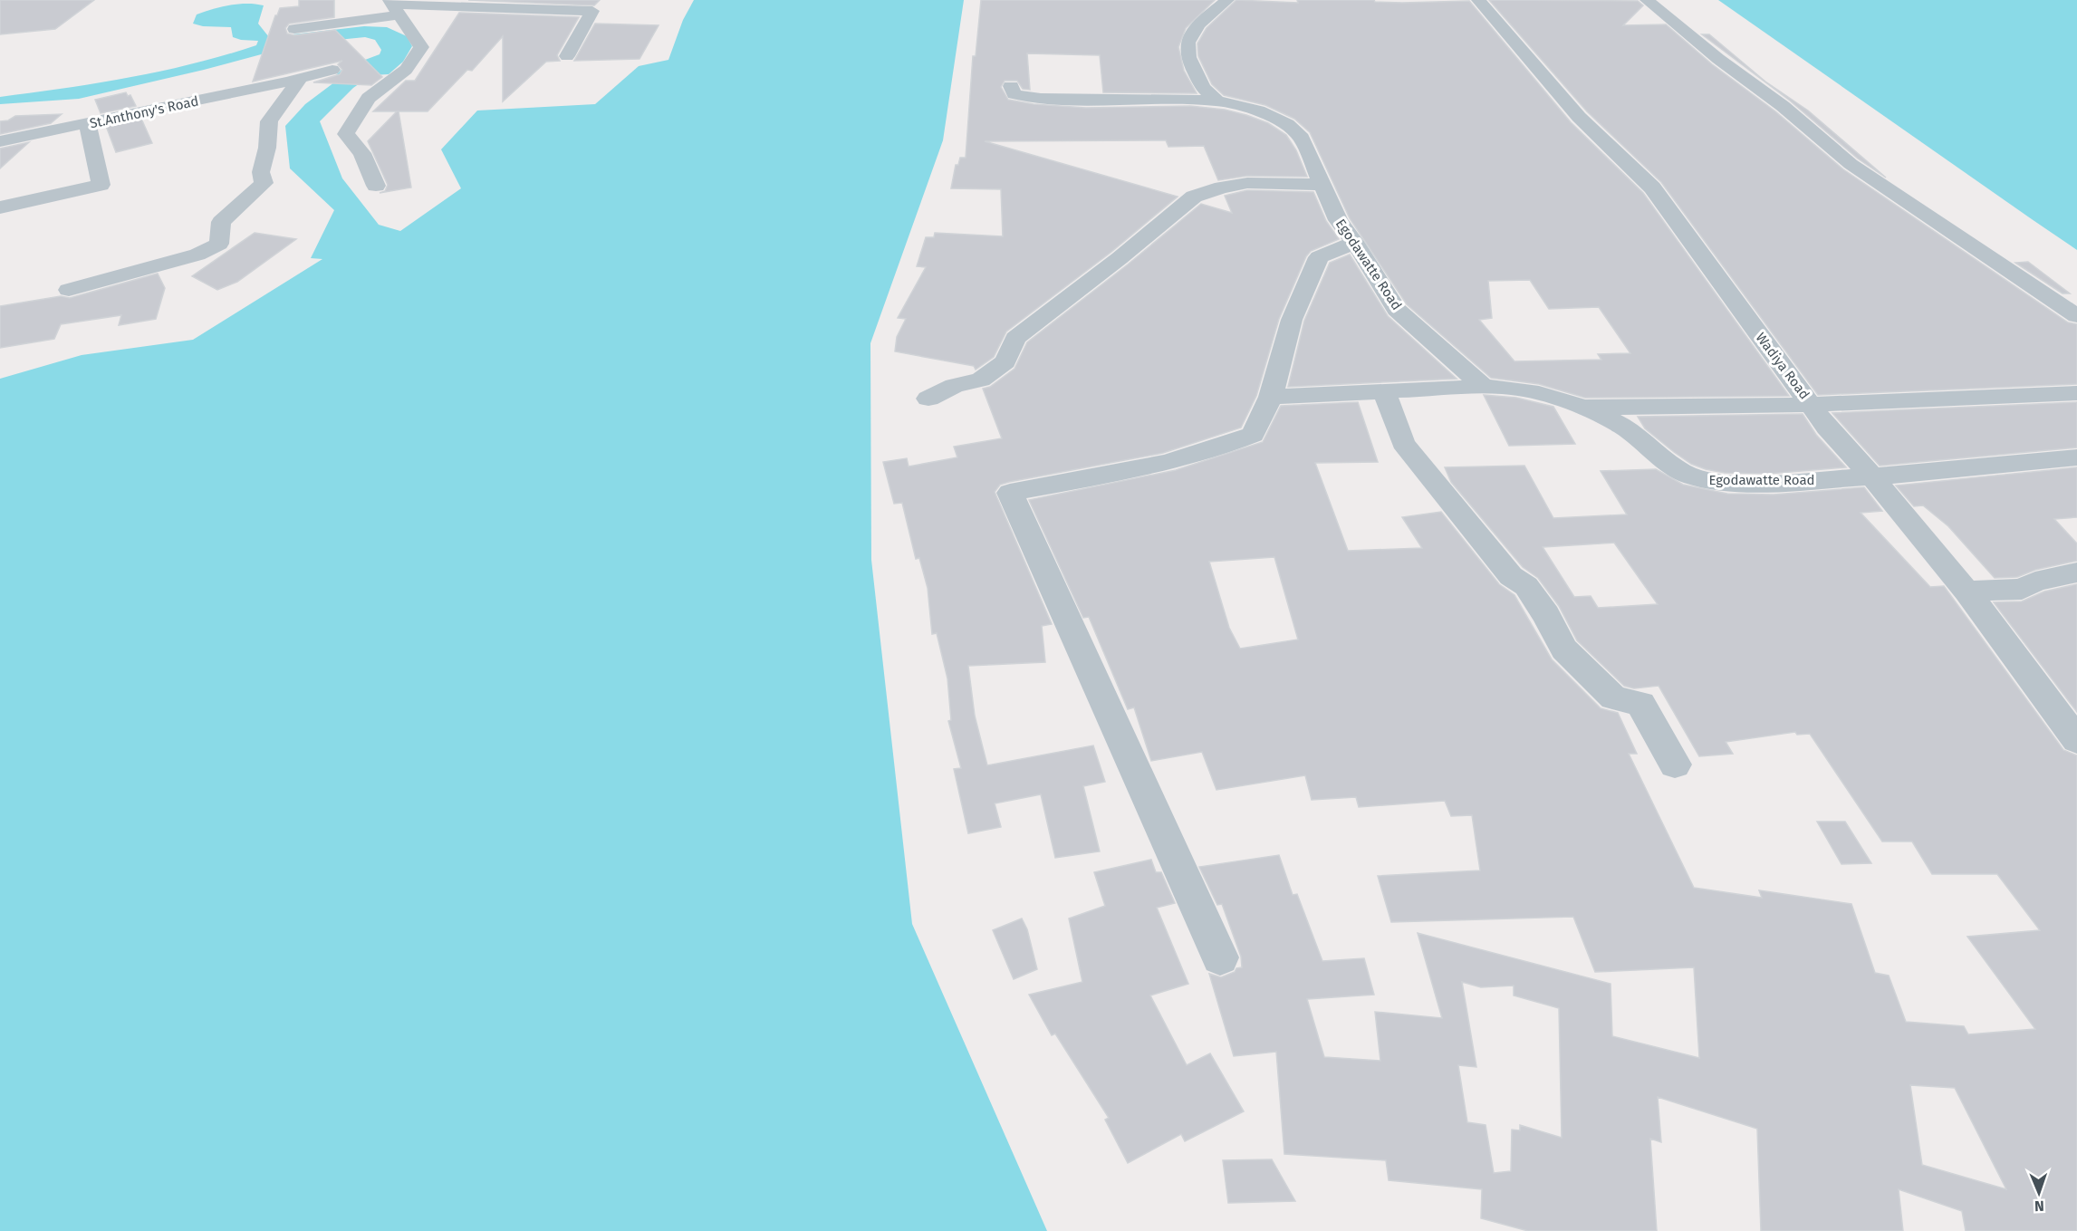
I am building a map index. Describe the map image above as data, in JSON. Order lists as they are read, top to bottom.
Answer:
{
  "streets": {
    "street": ["St.Anthony's Road", "Egodawatte Road", "Wadiya Road"]
  },
  "crossings": [
    ["Egodawatte Road", "Wadiya Road"]
  ],
  "north": "bottom"
}
